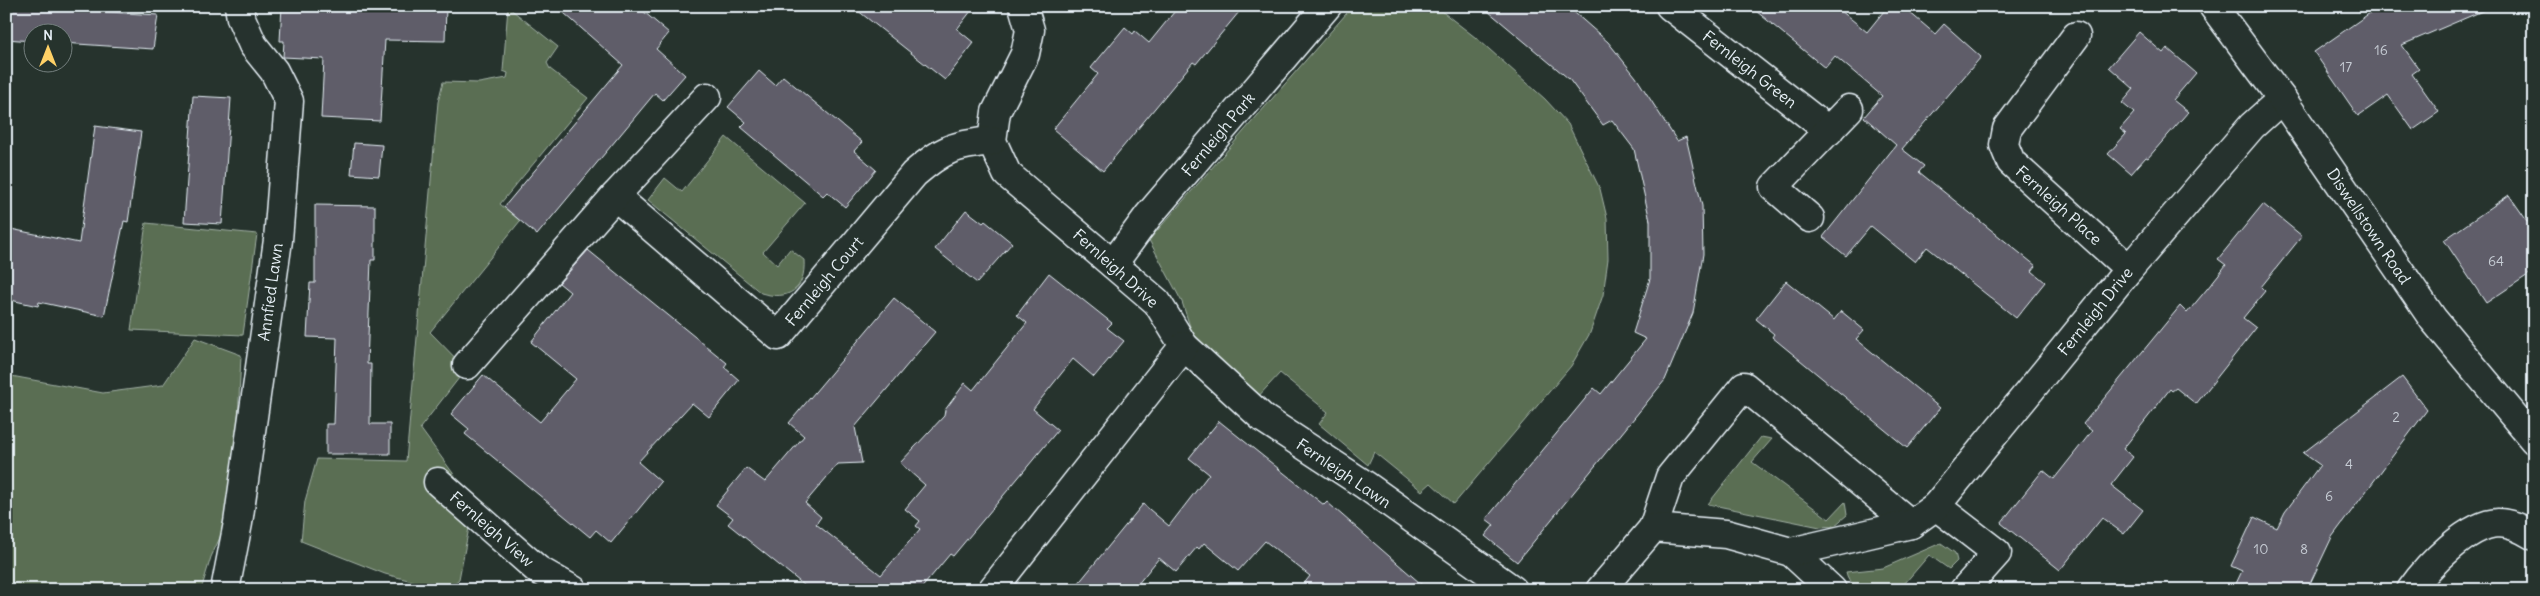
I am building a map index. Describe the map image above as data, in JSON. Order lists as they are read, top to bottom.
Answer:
{
  "streets": {
    "street": [
      "Fernleigh Green",
      "Fernleigh Park",
      "Fernleigh Place",
      "Diswellstown Road",
      "Fernleigh Drive",
      "Fernleigh Court",
      "Annfied Lawn",
      "Fernleigh Lawn",
      "Fernleigh View"
    ]
  },
  "crossings": [
    ["Fernleigh Park", "Fernleigh Drive"],
    ["Fernleigh Place", "Fernleigh Drive"],
    ["Diswellstown Road", "Fernleigh Drive"],
    ["Fernleigh Drive", "Fernleigh Court"],
    ["Fernleigh Drive", "Fernleigh Lawn"]
  ],
  "house_numbers": [
    "16",
    "17",
    "64",
    "2",
    "4",
    "6",
    "10",
    "8"
  ],
  "north": "top"
}
